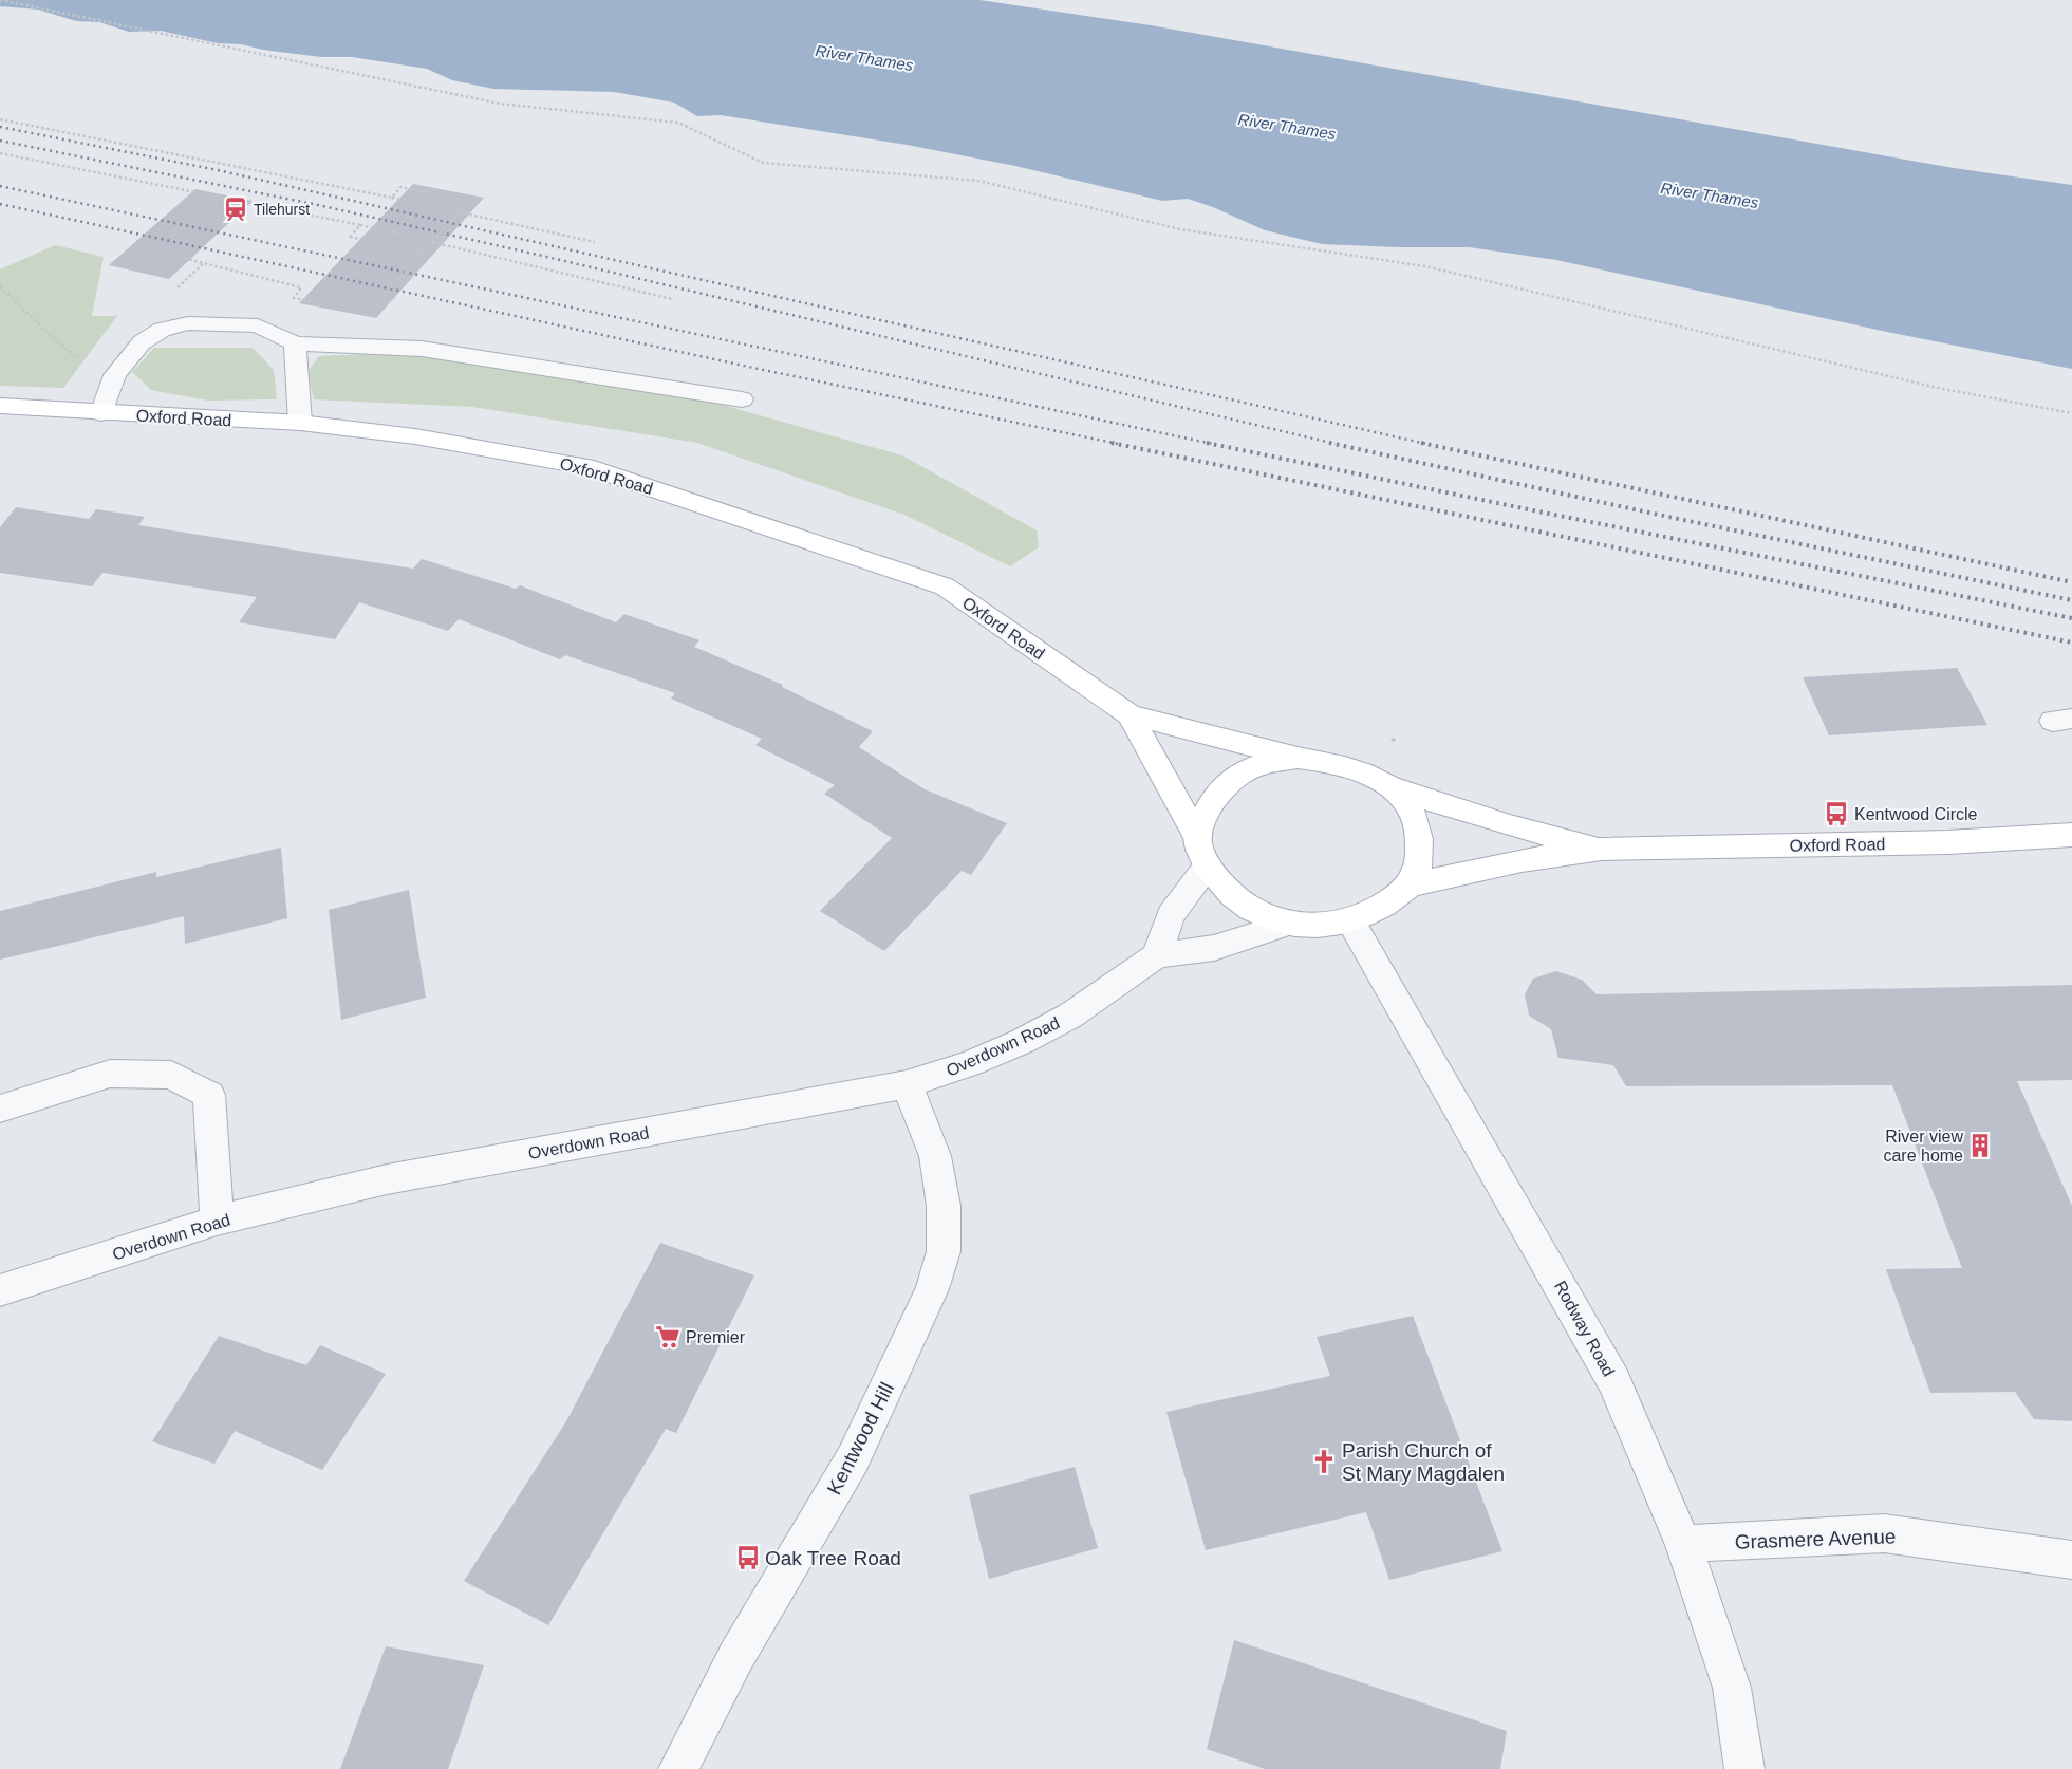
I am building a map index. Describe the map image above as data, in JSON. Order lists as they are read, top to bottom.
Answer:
{
  "streets": {
    "main road": ["Oxford Road"],
    "street": [
      "Overdown Road",
      "Rodway Road",
      "Kentwood Hill",
      "Grasmere Avenue"
    ]
  },
  "crossings": [
    ["Oxford Road", "Overdown Road"],
    ["Oxford Road", "Rodway Road"],
    ["Overdown Road", "Kentwood Hill"],
    ["Rodway Road", "Grasmere Avenue"]
  ],
  "water": ["River Thames"],
  "places": {
    "station": ["Tilehurst"],
    "bus stop": ["Kentwood Circle", "Oak Tree Road"],
    "building": ["River view care home"],
    "supermarket": ["Premier"],
    "church": ["Parish Church of St Mary Magdalen"]
  }
}
